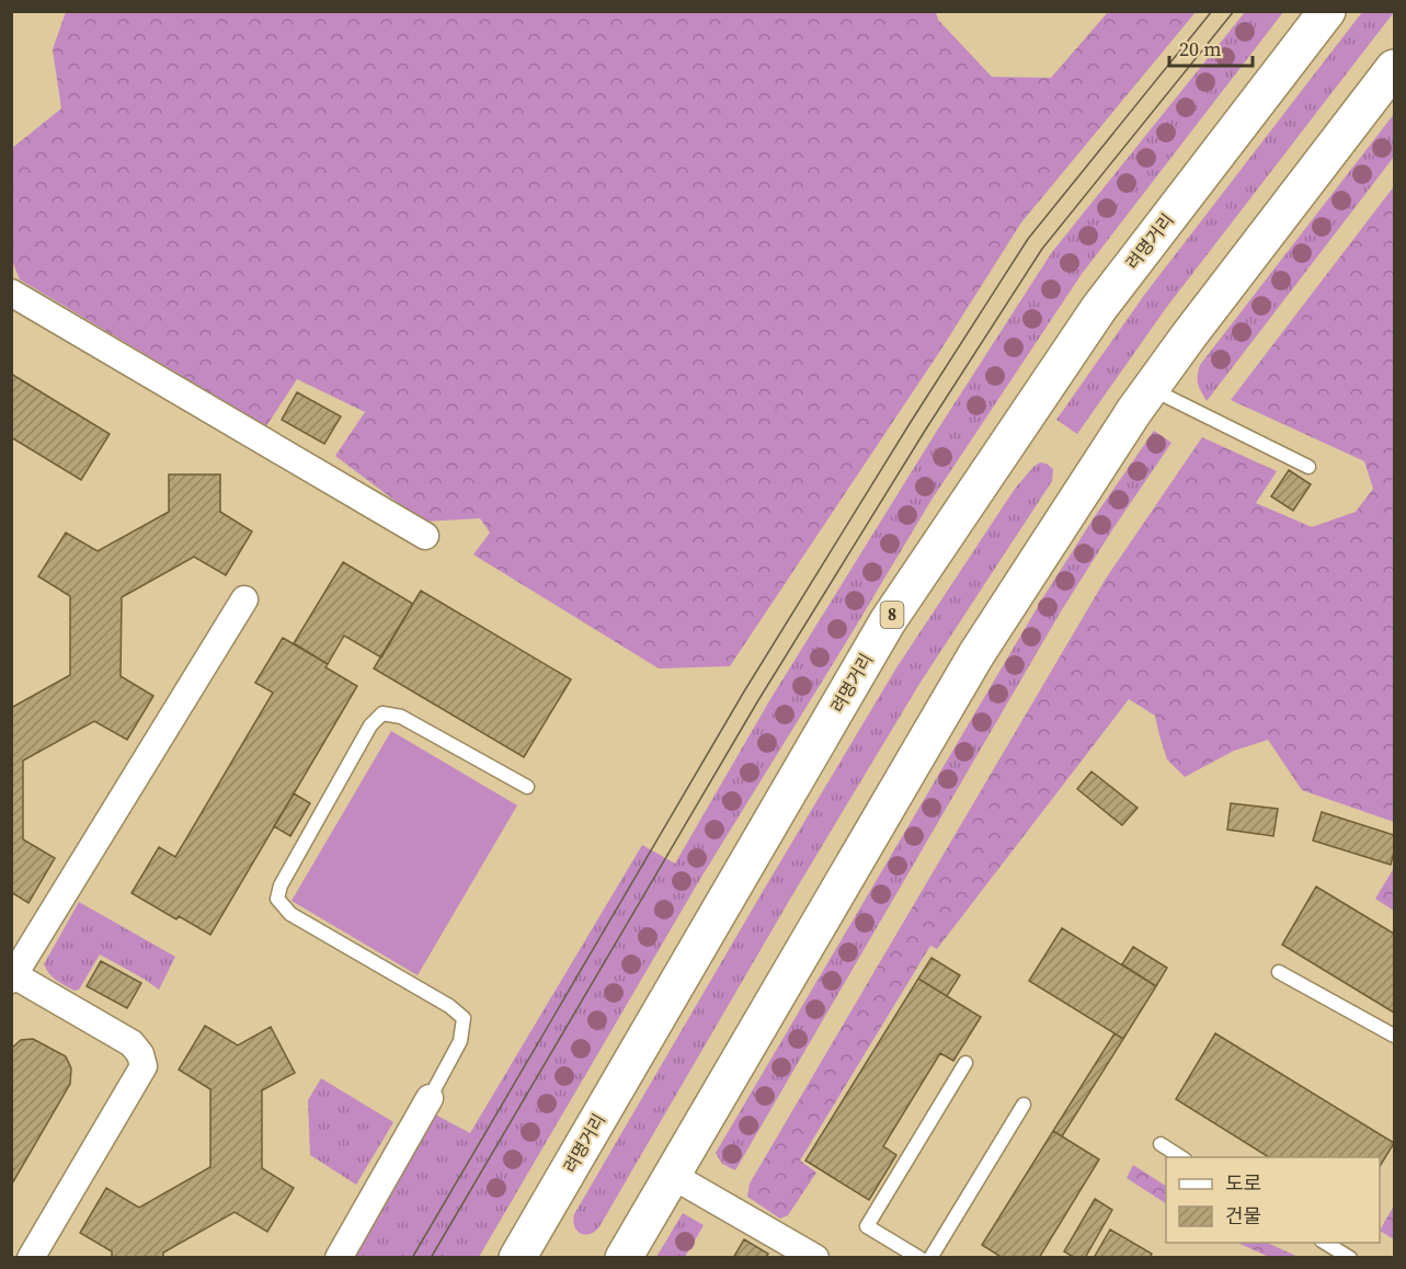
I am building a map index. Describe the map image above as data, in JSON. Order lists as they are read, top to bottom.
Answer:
{
  "streets": {
    "highway": ["려명거리", "8"]
  },
  "legend": ["도로", "건물"],
  "scale_bar": "20 m"
}
